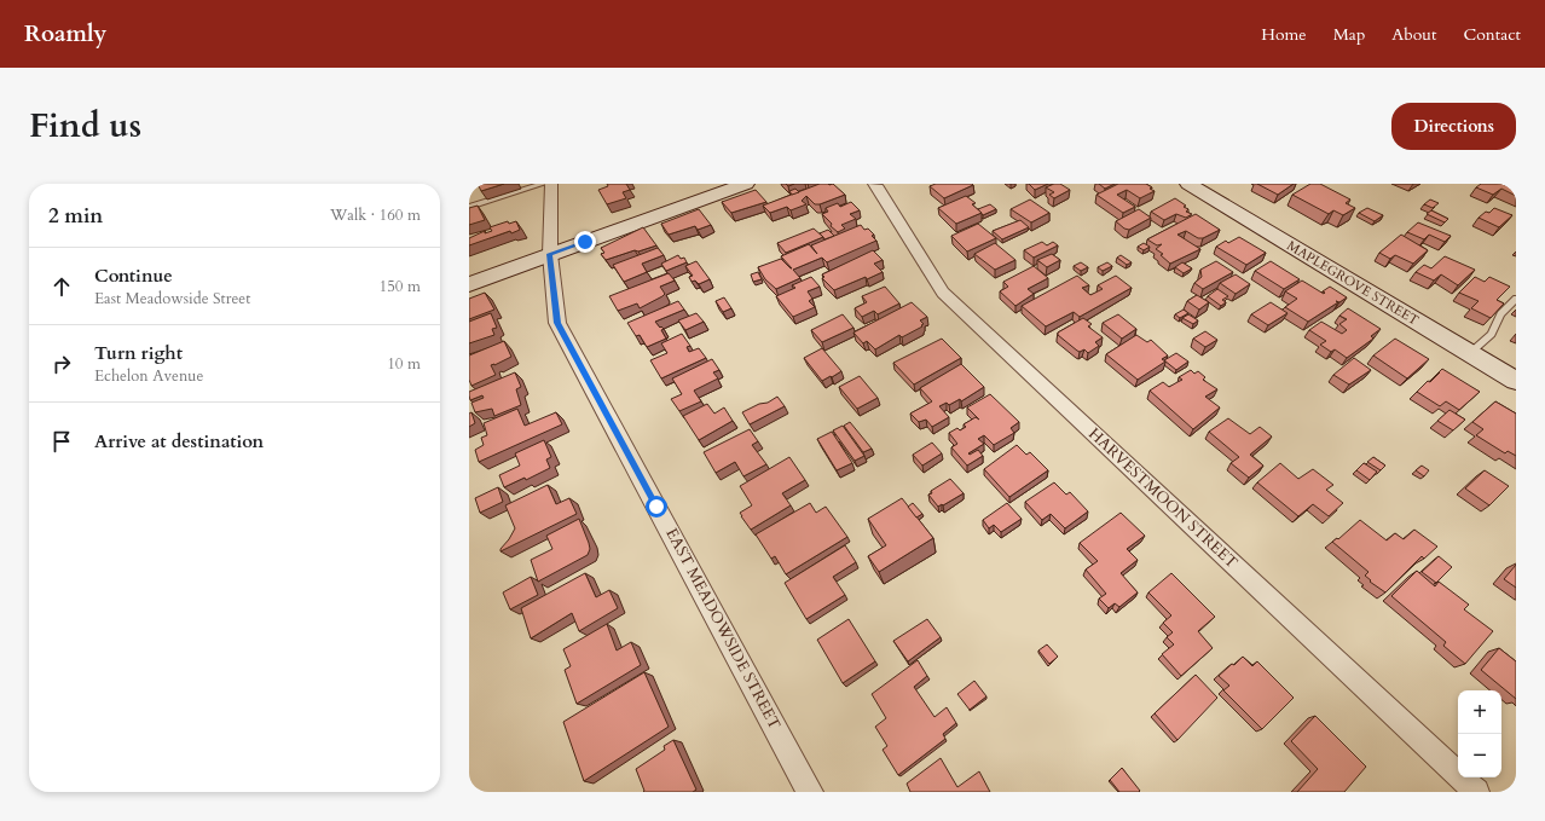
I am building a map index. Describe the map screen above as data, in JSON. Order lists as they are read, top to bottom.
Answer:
{
  "streets": {
    "street": ["MAPLEGROVE STREET", "HARVESTMOON STREET", "EAST MEADOWSIDE STREET"]
  },
  "page": {
    "header": "Roamly",
    "nav": [
      "Home",
      "Map",
      "About",
      "Contact"
    ],
    "title": "Find us",
    "buttons": "Directions",
    "heading": ["2 min", "Walk · 160 m"],
    "list": [
      ["Continue", "East Meadowside Street", "150 m"],
      ["Turn right", "Echelon Avenue", "10 m"],
      "Arrive at destination"
    ],
    "map_buttons": ["+", "−"]
  }
}
